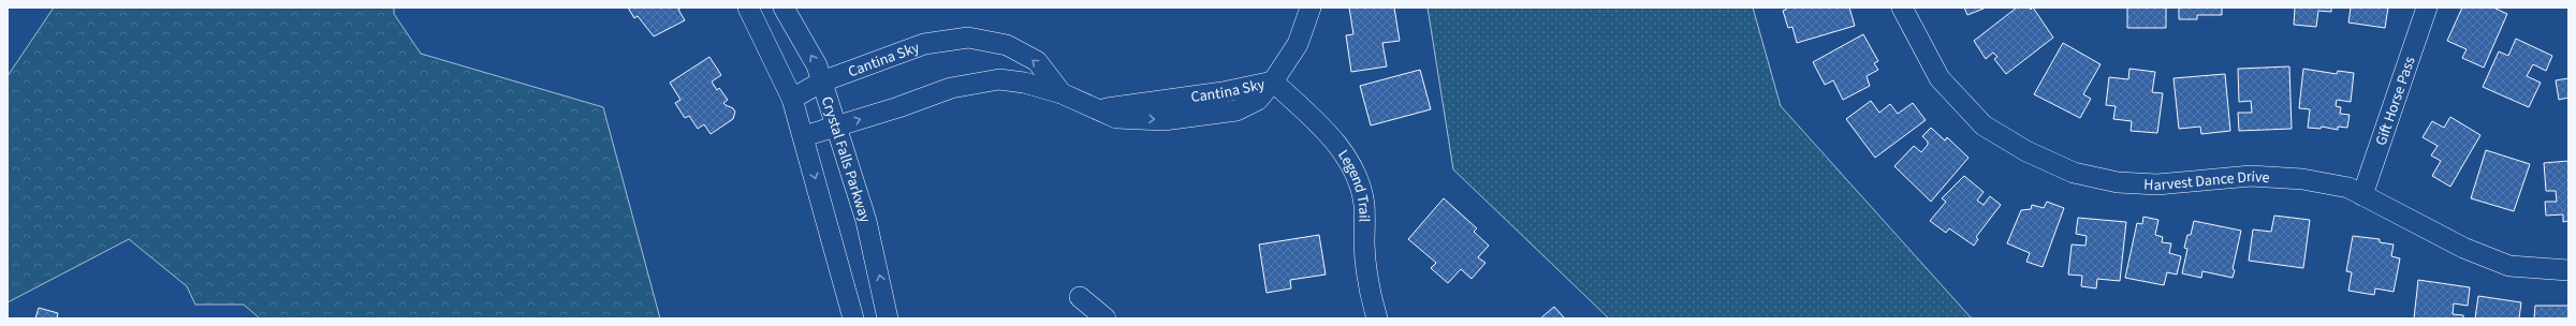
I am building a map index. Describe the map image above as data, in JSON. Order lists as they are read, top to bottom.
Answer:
{
  "streets": {
    "street": [
      "Cantina Sky",
      "Gift Horse Pass",
      "Crystal Falls Parkway",
      "Harvest Dance Drive",
      "Legend Trail"
    ]
  },
  "crossings": [
    ["Cantina Sky", "Crystal Falls Parkway"],
    ["Cantina Sky", "Legend Trail"],
    ["Gift Horse Pass", "Harvest Dance Drive"]
  ]
}
